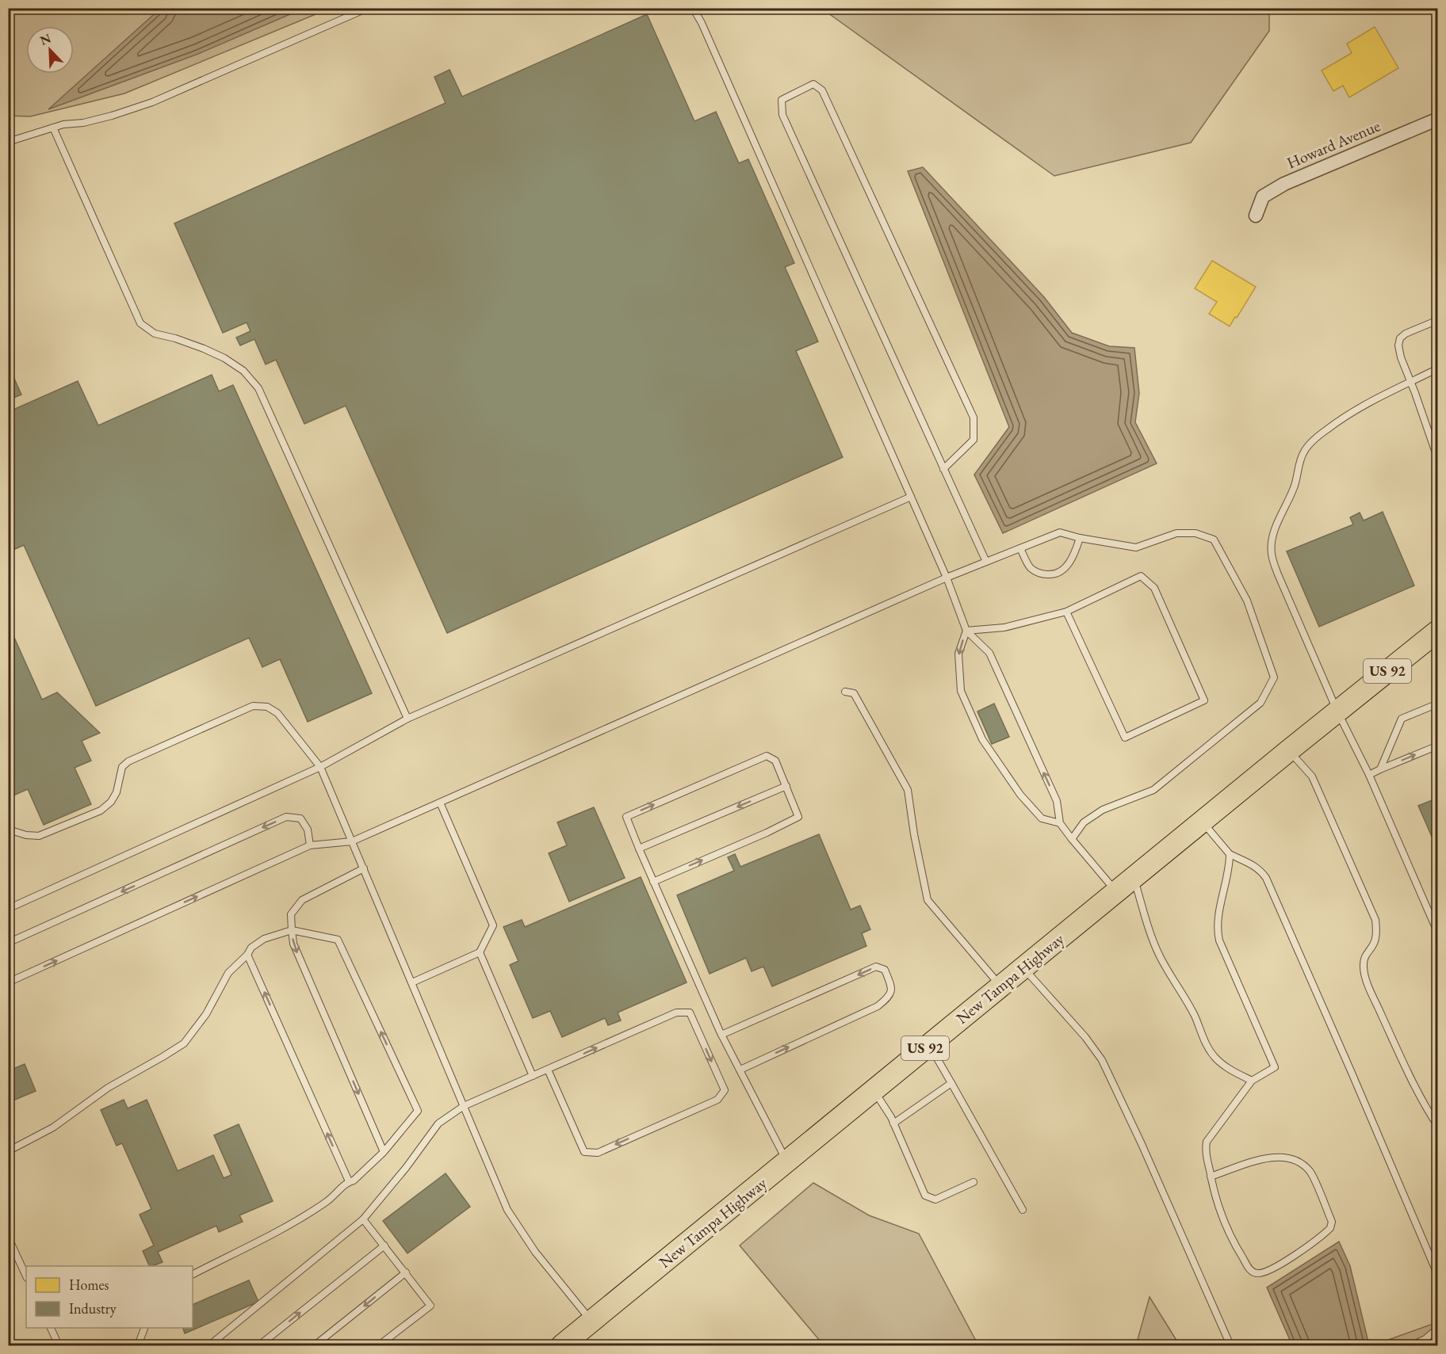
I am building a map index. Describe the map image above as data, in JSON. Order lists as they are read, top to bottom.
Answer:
{
  "streets": {
    "main road": ["US 92", "New Tampa Highway"],
    "street": ["Howard Avenue"]
  },
  "legend": ["Homes", "Industry"],
  "north": "top left"
}
